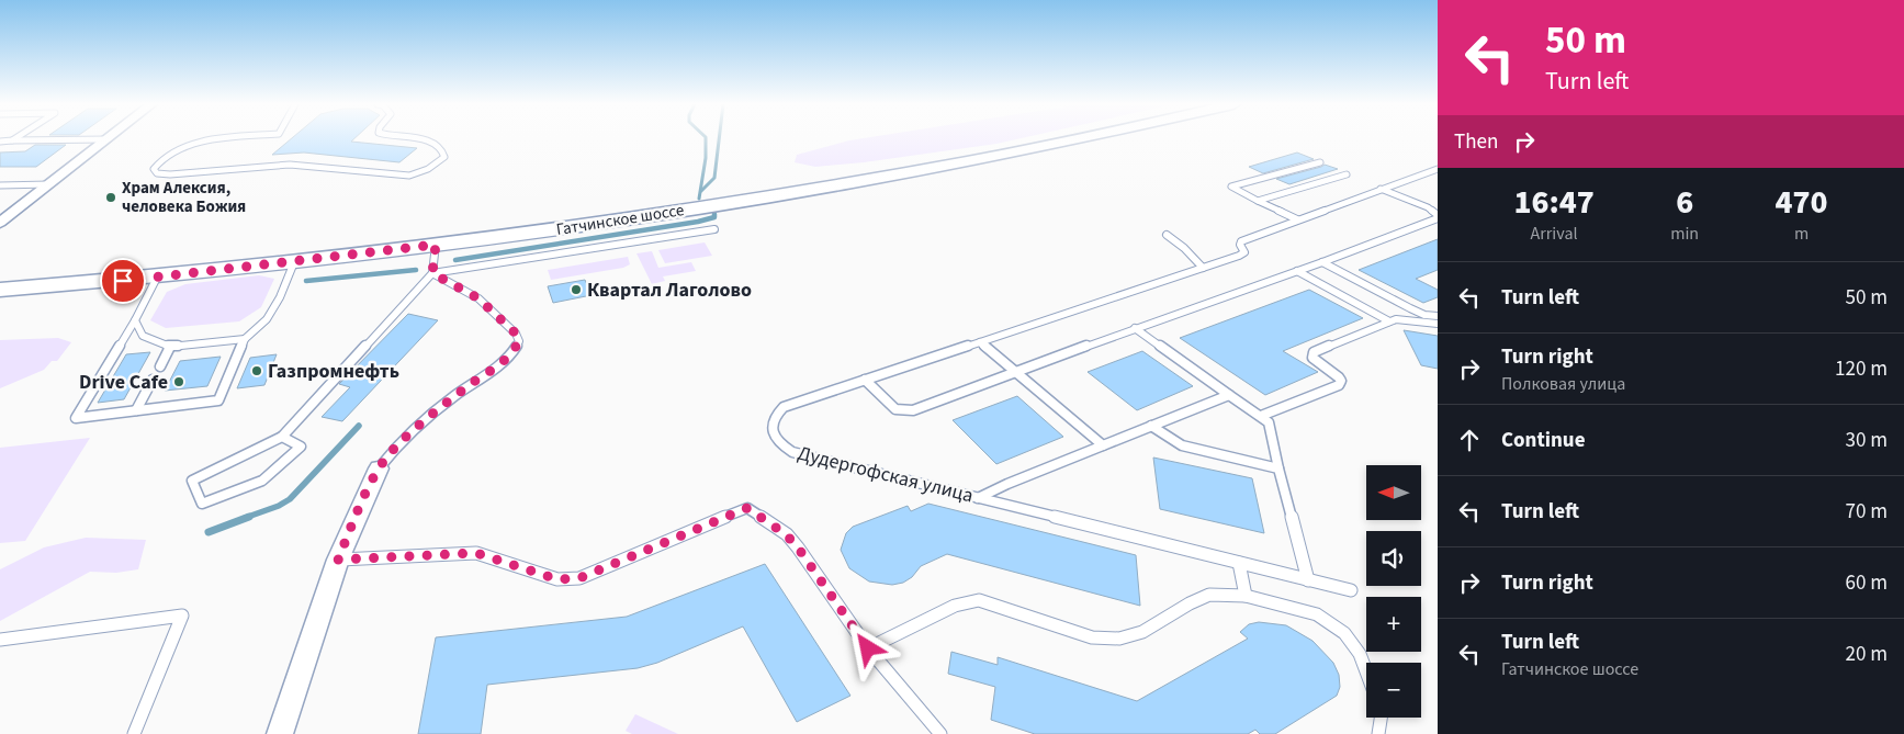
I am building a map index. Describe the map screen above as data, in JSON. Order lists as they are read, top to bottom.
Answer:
{
  "streets": {
    "main road": ["Гатчинское шоссе"],
    "lane": ["Дудергофская улица"]
  },
  "places": [
    "Храм Алексия, человека Божия",
    "Квартал Лаголово",
    "Газпромнефть",
    "Drive Cafe"
  ],
  "north": "left",
  "page": {
    "turn": ["50 m", "Turn left"],
    "then": "Then",
    "eta": [
      "16:47",
      "Arrival",
      "6",
      "min",
      "470",
      "m"
    ],
    "list": [
      {
        "name": "Turn left",
        "value": "50 m"
      },
      {
        "name": "Turn right",
        "note": "Полковая улица",
        "value": "120 m"
      },
      {
        "name": "Continue",
        "value": "30 m"
      },
      {
        "name": "Turn left",
        "value": "70 m"
      },
      {
        "name": "Turn right",
        "value": "60 m"
      },
      {
        "name": "Turn left",
        "note": "Гатчинское шоссе",
        "value": "20 m"
      }
    ],
    "map_buttons": ["+", "−"]
  }
}
